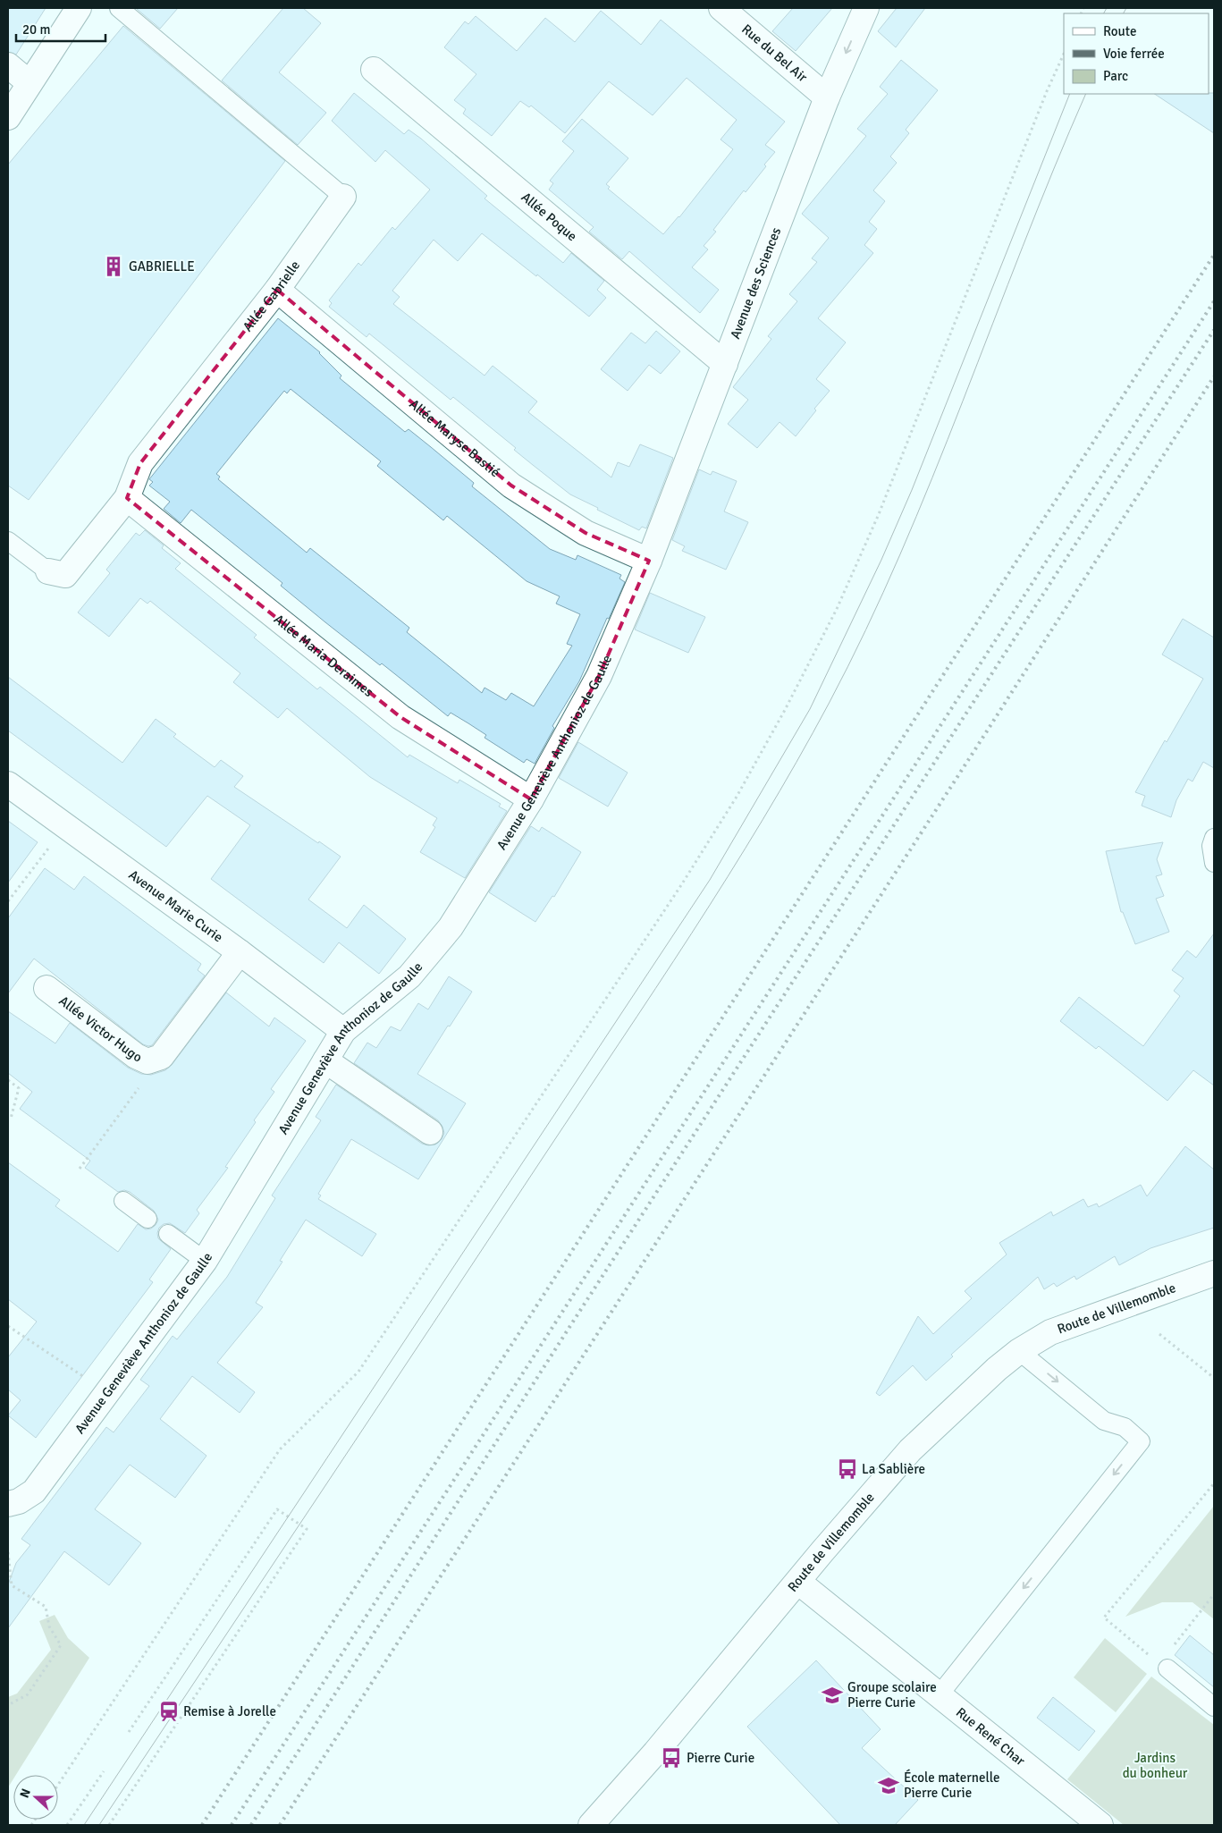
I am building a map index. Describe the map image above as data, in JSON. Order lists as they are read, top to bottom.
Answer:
{
  "streets": {
    "street": [
      "Rue du Bel Air",
      "Allée Poque",
      "Avenue des Sciences",
      "Allée Gabrielle",
      "Allée Maryse Bastié",
      "Allée Maria Deraimes",
      "Avenue Geneviève Anthonioz de Gaulle",
      "Avenue Marie Curie",
      "Allée Victor Hugo",
      "Route de Villemomble",
      "Rue René Char"
    ]
  },
  "crossings": [
    ["Rue du Bel Air", "Avenue des Sciences"],
    ["Allée Poque", "Avenue des Sciences"],
    ["Avenue des Sciences", "Allée Maryse Bastié"],
    ["Avenue des Sciences", "Avenue Geneviève Anthonioz de Gaulle"],
    ["Allée Gabrielle", "Allée Maryse Bastié"],
    ["Allée Gabrielle", "Allée Maria Deraimes"],
    ["Allée Maryse Bastié", "Avenue Geneviève Anthonioz de Gaulle"],
    ["Allée Maria Deraimes", "Avenue Geneviève Anthonioz de Gaulle"],
    ["Avenue Geneviève Anthonioz de Gaulle", "Avenue Marie Curie"],
    ["Avenue Marie Curie", "Allée Victor Hugo"],
    ["Route de Villemomble", "Rue René Char"]
  ],
  "parks": ["Jardins du bonheur"],
  "places": {
    "building": ["GABRIELLE"],
    "bus stop": ["La Sablière", "Pierre Curie"],
    "school or university": ["Groupe scolaire Pierre Curie", "École maternelle Pierre Curie"],
    "station": ["Remise à Jorelle"]
  },
  "legend": ["Route", "Voie ferrée", "Parc"],
  "scale_bar": "20 m",
  "north": "left"
}
